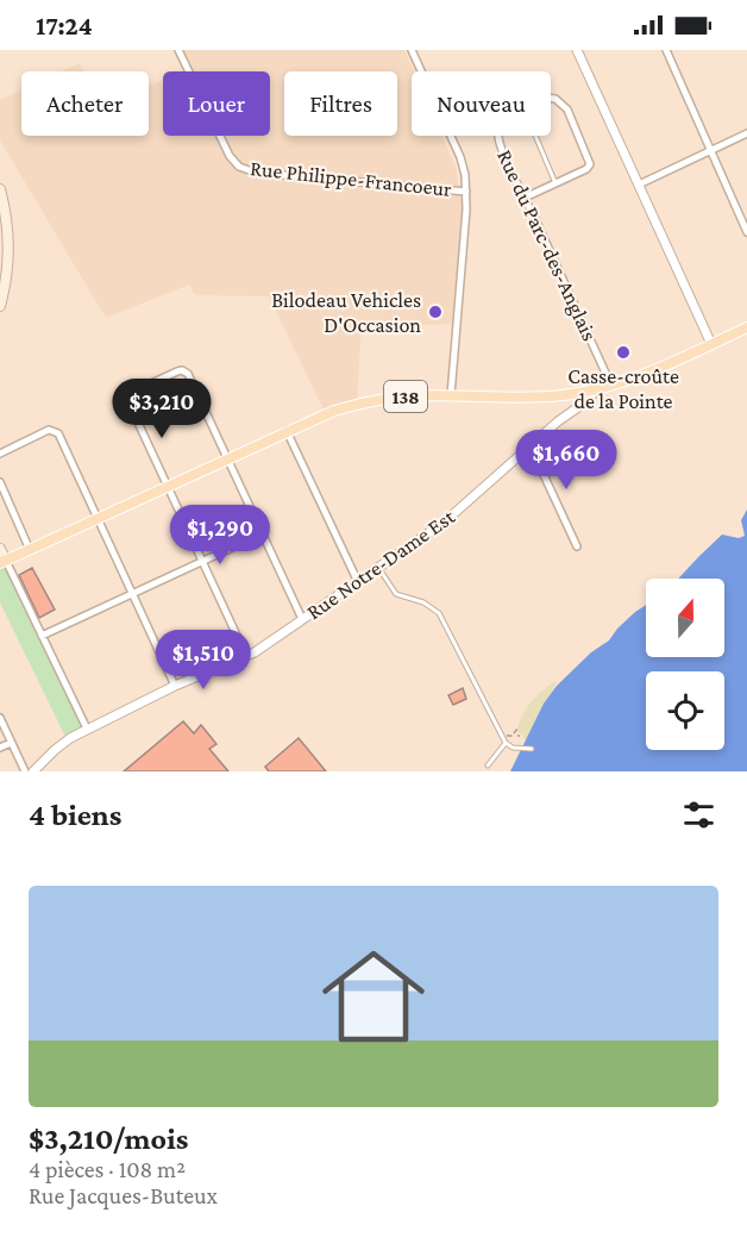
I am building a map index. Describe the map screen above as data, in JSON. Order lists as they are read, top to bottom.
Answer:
{
  "streets": {
    "main road": ["138"],
    "street": ["Rue Philippe-Francoeur", "Rue du Parc-des-Anglais", "Rue Notre-Dame Est"]
  },
  "crossings": [
    ["Rue du Parc-des-Anglais", "138"],
    ["138", "Rue Notre-Dame Est"]
  ],
  "places": ["Bilodeau Vehicles D'Occasion", "Casse-croûte de la Pointe"],
  "north": "top",
  "page": {
    "status": "17:24",
    "chip": [
      "Acheter",
      "Louer",
      "Filtres",
      "Nouveau"
    ],
    "price": [
      "$3,210",
      "$1,660",
      "$1,290",
      "$1,510"
    ],
    "heading": "4 biens",
    "list": [
      {
        "name": "$3,210/mois",
        "note": "4 pièces · 108 m² · Rue Jacques-Buteux"
      }
    ]
  }
}
